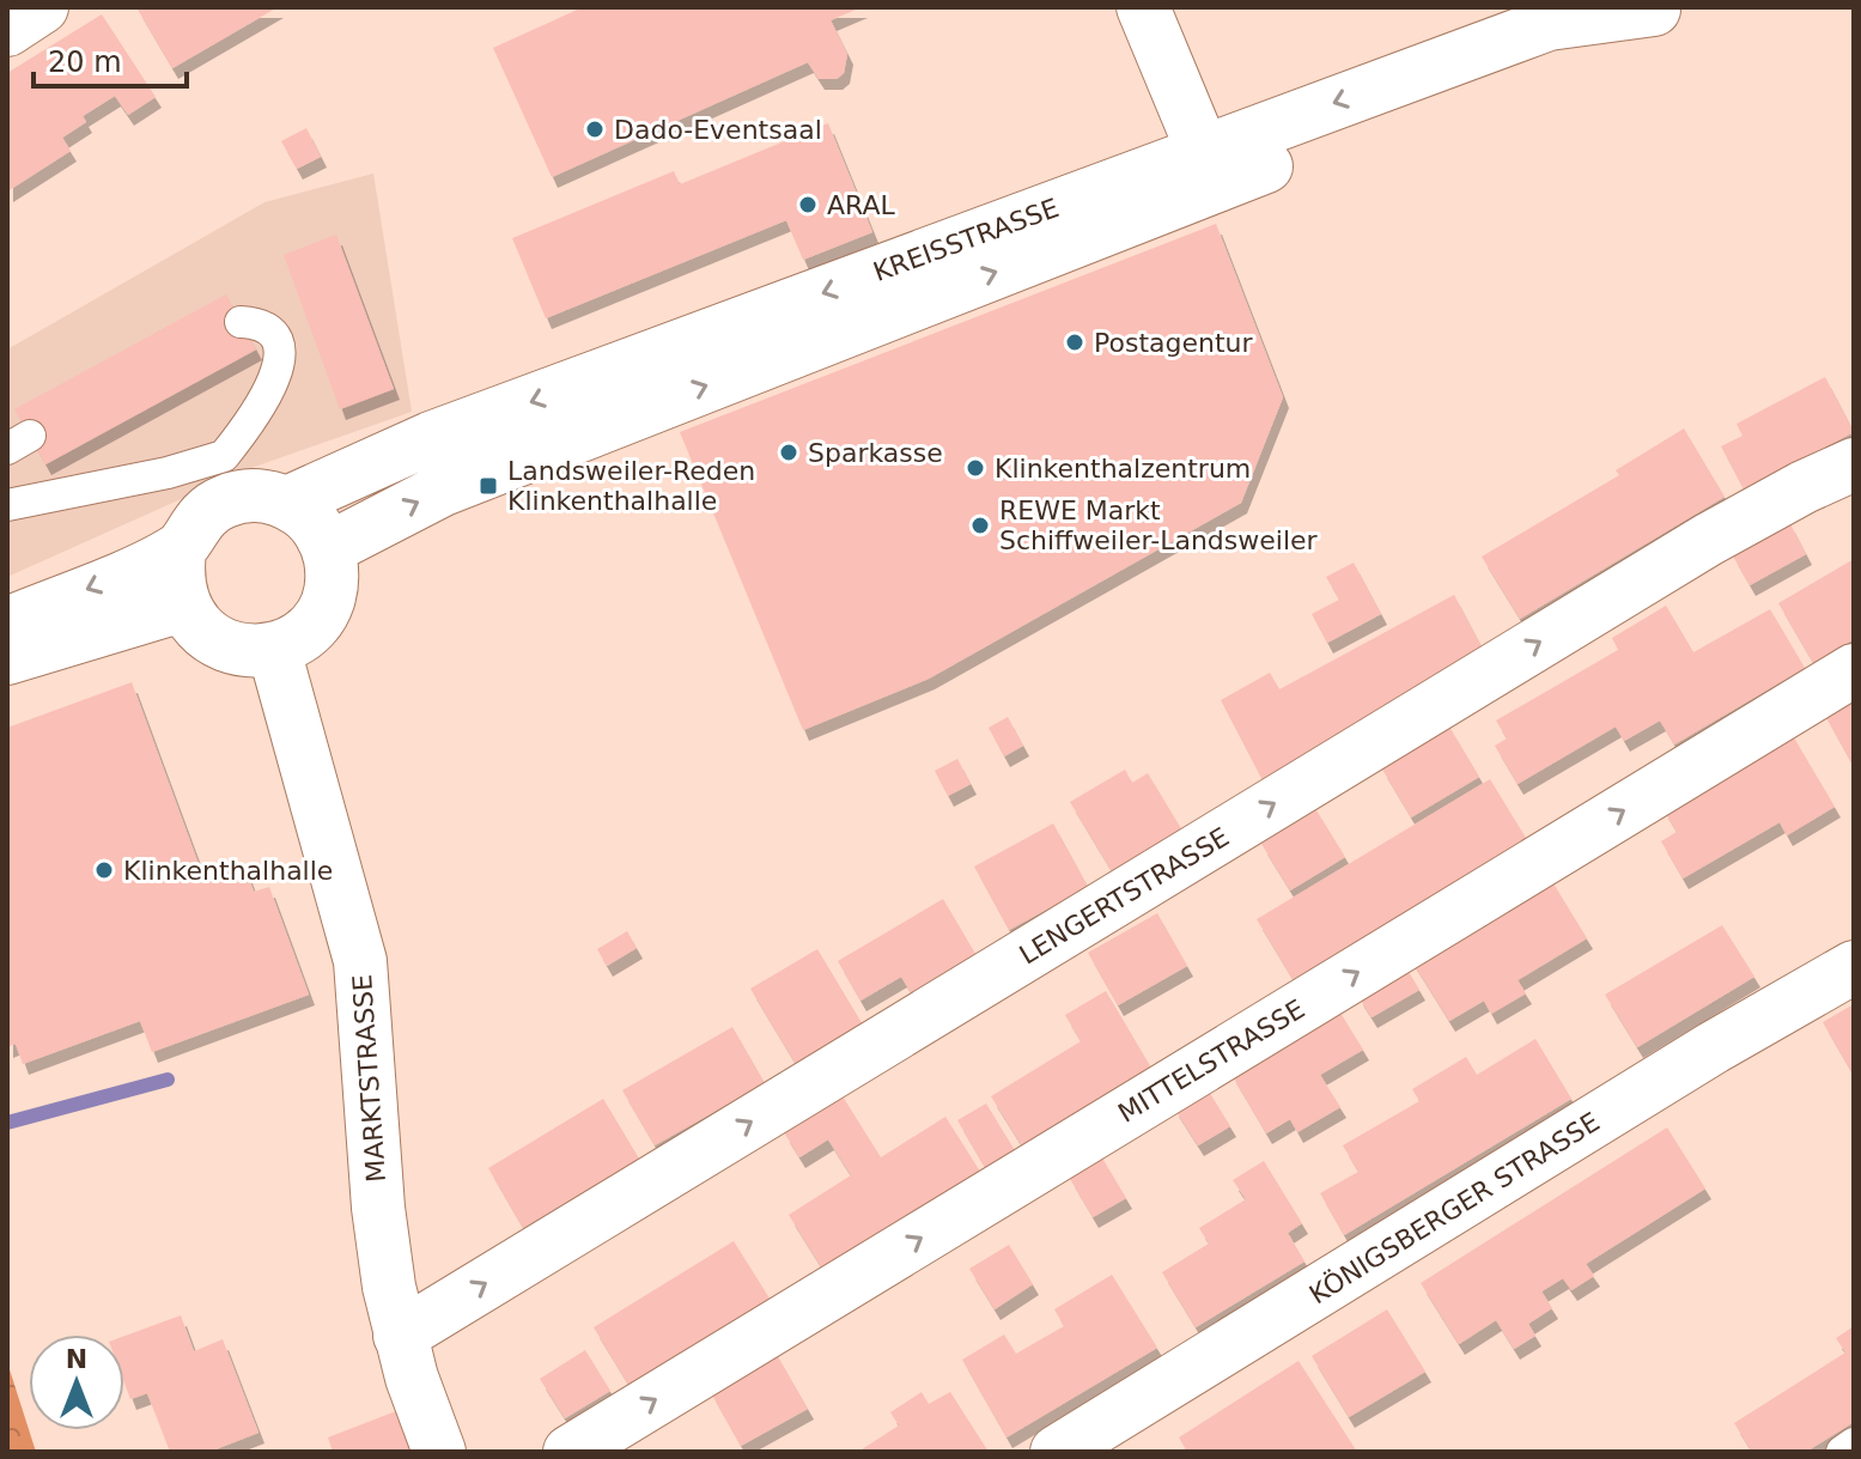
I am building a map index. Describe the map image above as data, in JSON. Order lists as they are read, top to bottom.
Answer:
{
  "streets": {
    "street": [
      "KREISSTRASSE",
      "LENGERTSTRASSE",
      "MITTELSTRASSE",
      "MARKTSTRASSE",
      "KÖNIGSBERGER STRASSE"
    ]
  },
  "crossings": [
    ["KREISSTRASSE", "MARKTSTRASSE"],
    ["LENGERTSTRASSE", "MARKTSTRASSE"]
  ],
  "one_way": ["LENGERTSTRASSE", "MITTELSTRASSE"],
  "places": {
    "other": [
      "Dado-Eventsaal",
      "ARAL",
      "Postagentur",
      "Sparkasse",
      "Klinkenthalzentrum",
      "REWE Markt Schiffweiler-Landsweiler",
      "Klinkenthalhalle"
    ],
    "transit": ["Landsweiler-Reden Klinkenthalhalle"]
  },
  "scale_bar": "20 m",
  "north": "top"
}
